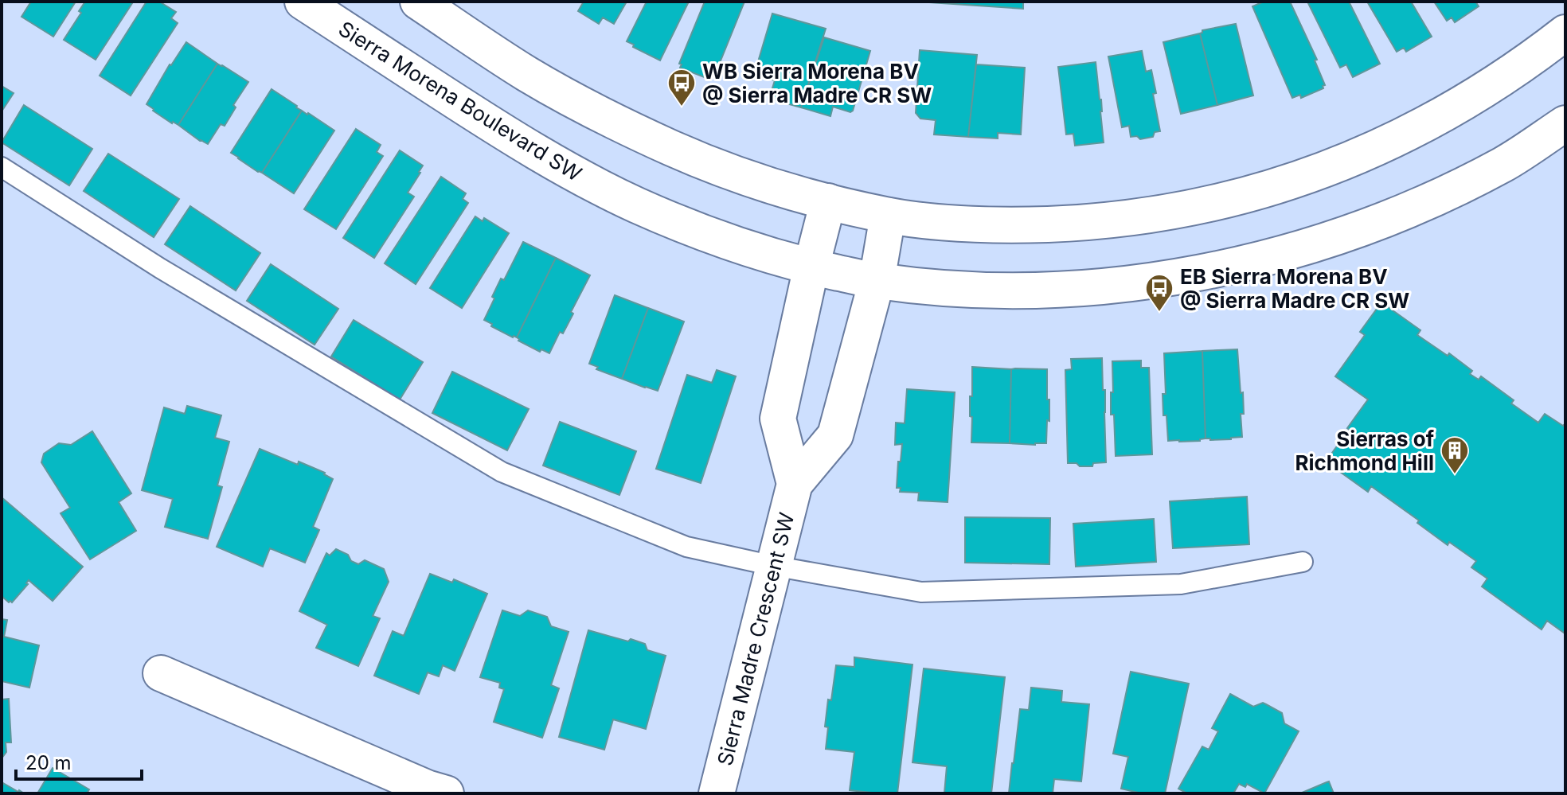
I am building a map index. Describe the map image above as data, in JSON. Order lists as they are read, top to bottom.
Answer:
{
  "streets": {
    "street": ["Sierra Morena Boulevard SW", "Sierra Madre Crescent SW"]
  },
  "crossings": [
    ["Sierra Morena Boulevard SW", "Sierra Madre Crescent SW"]
  ],
  "places": {
    "bus stop": ["WB Sierra Morena BV @ Sierra Madre CR SW", "EB Sierra Morena BV @ Sierra Madre CR SW"],
    "building": ["Sierras of Richmond Hill"]
  },
  "scale_bar": "20 m"
}
